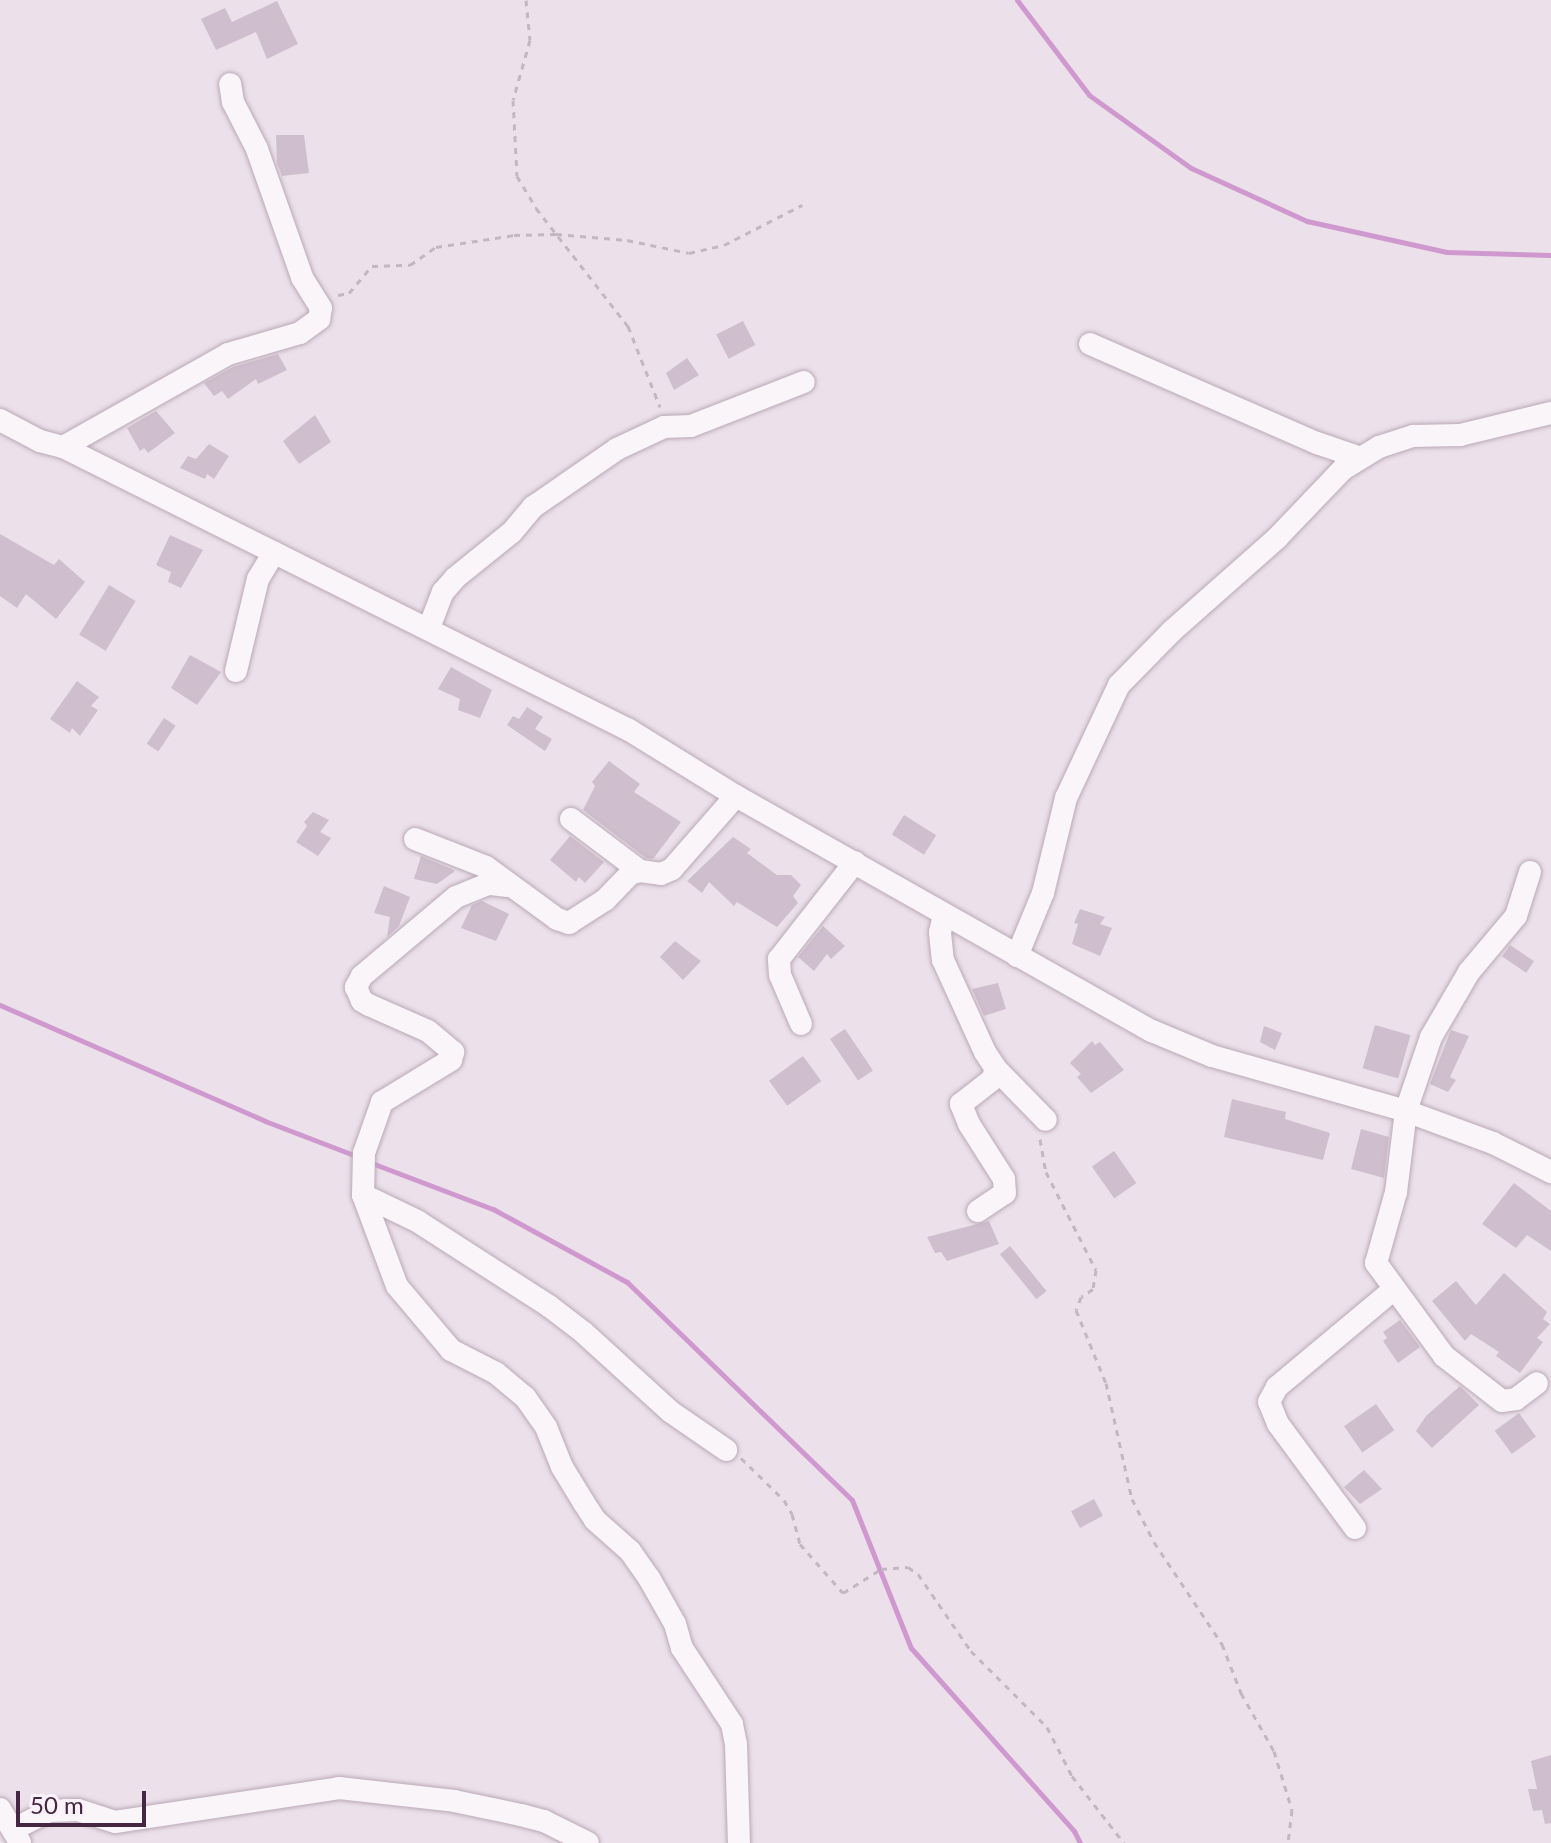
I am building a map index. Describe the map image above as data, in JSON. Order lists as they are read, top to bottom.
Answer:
{
  "scale_bar": "50 m"
}
